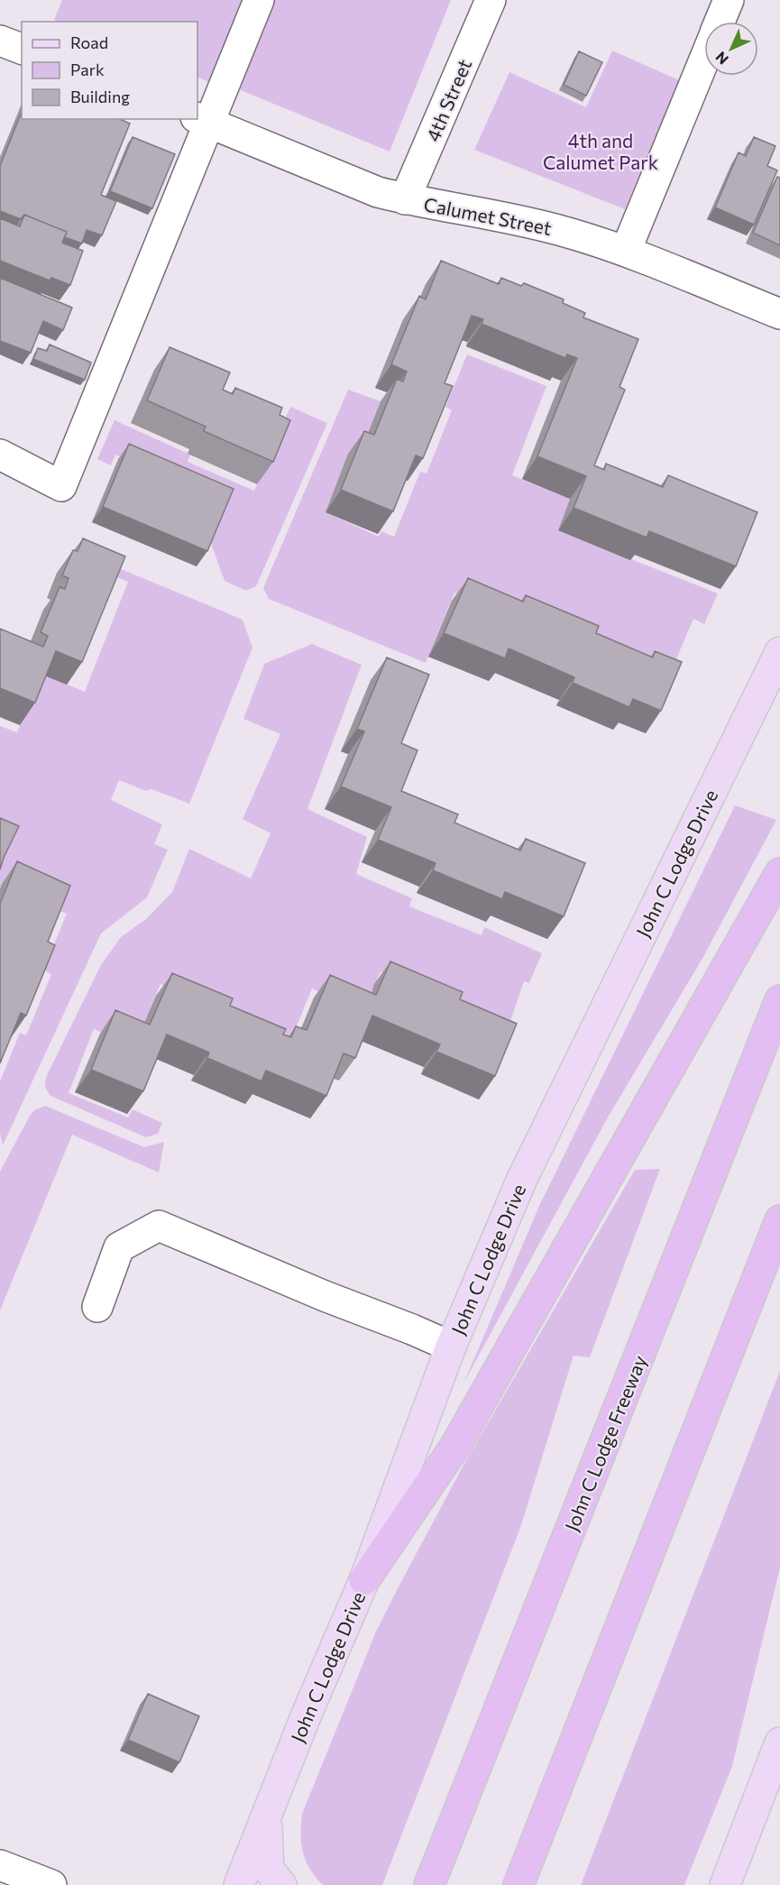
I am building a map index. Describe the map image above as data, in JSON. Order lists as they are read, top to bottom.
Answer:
{
  "streets": {
    "highway": ["John C Lodge Freeway"],
    "main road": ["John C Lodge Drive"],
    "street": ["4th Street", "Calumet Street"]
  },
  "crossings": [
    ["4th Street", "Calumet Street"]
  ],
  "parks": ["4th and Calumet Park"],
  "legend": ["Road", "Park", "Building"],
  "north": "bottom left"
}
